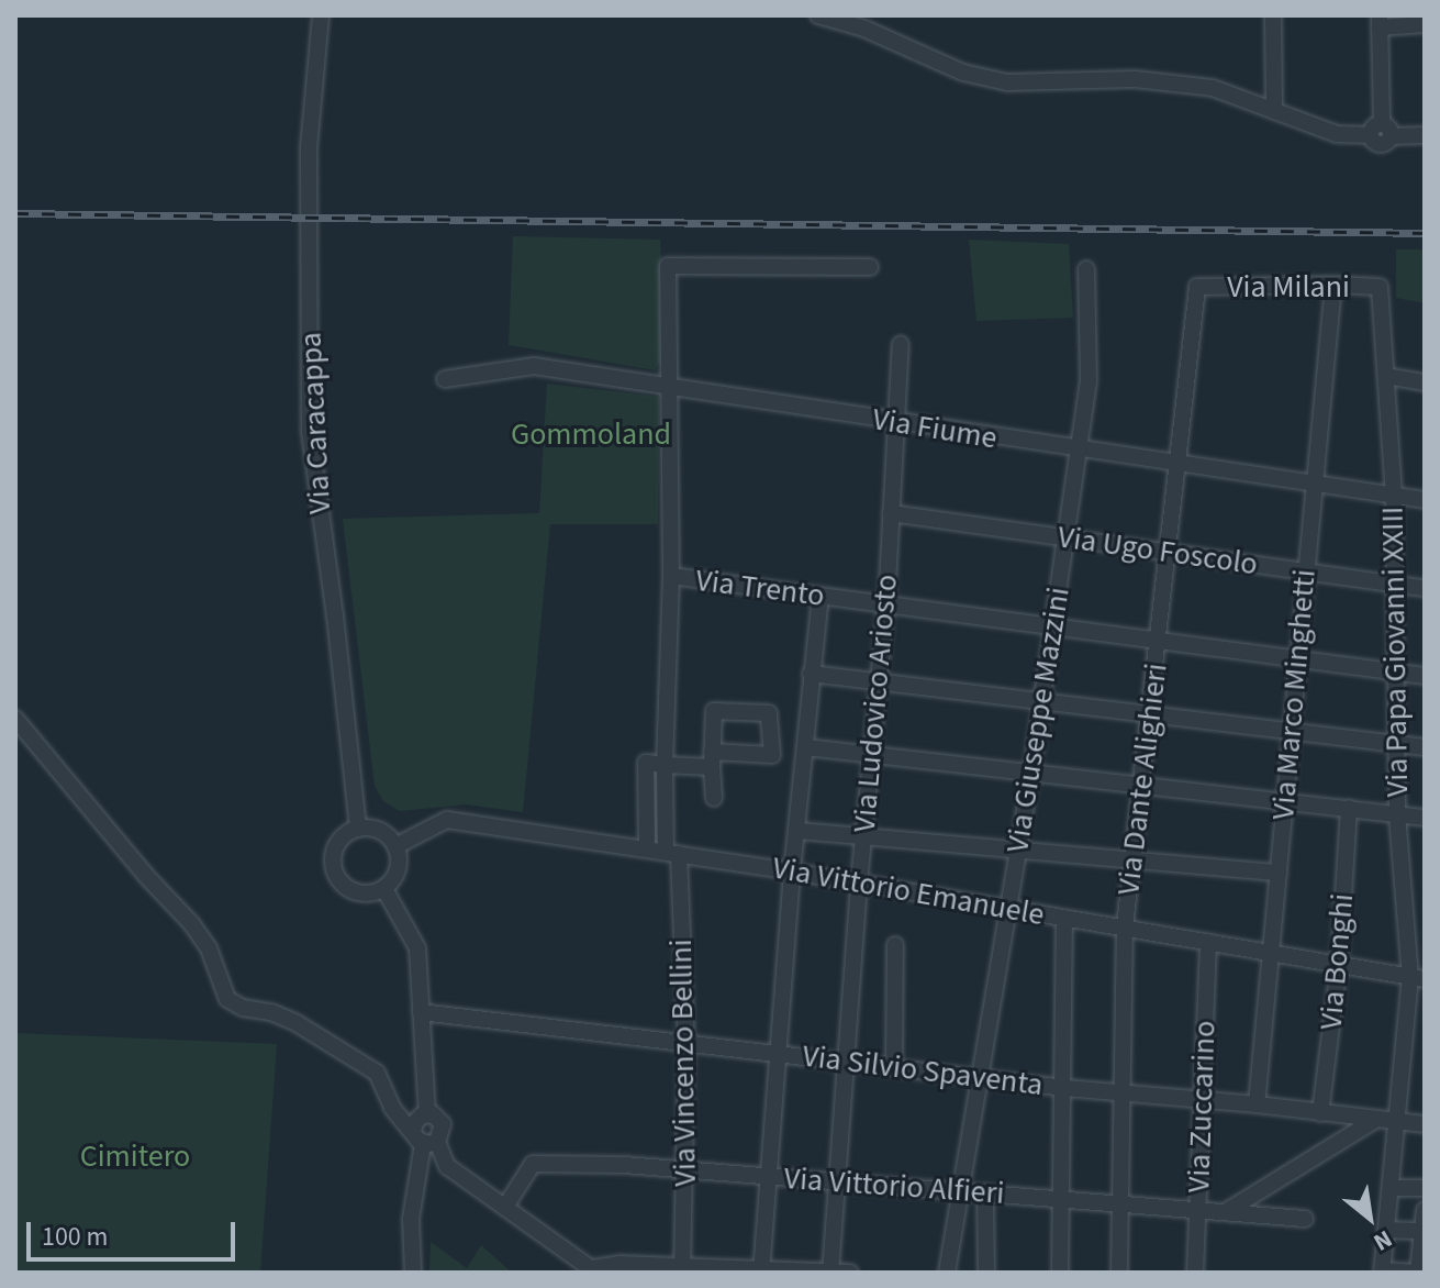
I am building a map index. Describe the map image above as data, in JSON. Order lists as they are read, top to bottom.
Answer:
{
  "streets": {
    "street": [
      "Via Milani",
      "Via Caracappa",
      "Via Fiume",
      "Via Ugo Foscolo",
      "Via Trento",
      "Via Papa Giovanni XXIII",
      "Via Marco Minghetti",
      "Via Ludovico Ariosto",
      "Via Giuseppe Mazzini",
      "Via Dante Alighieri",
      "Via Vittorio Emanuele",
      "Via Bonghi",
      "Via Vincenzo Bellini",
      "Via Silvio Spaventa",
      "Via Zuccarino",
      "Via Vittorio Alfieri"
    ]
  },
  "crossings": [
    ["Via Milani", "Via Papa Giovanni XXIII"],
    ["Via Milani", "Via Marco Minghetti"],
    ["Via Milani", "Via Dante Alighieri"],
    ["Via Caracappa", "Via Vittorio Emanuele"],
    ["Via Fiume", "Via Papa Giovanni XXIII"],
    ["Via Fiume", "Via Marco Minghetti"],
    ["Via Fiume", "Via Ludovico Ariosto"],
    ["Via Fiume", "Via Giuseppe Mazzini"],
    ["Via Fiume", "Via Dante Alighieri"],
    ["Via Fiume", "Via Vincenzo Bellini"],
    ["Via Ugo Foscolo", "Via Papa Giovanni XXIII"],
    ["Via Ugo Foscolo", "Via Marco Minghetti"],
    ["Via Ugo Foscolo", "Via Ludovico Ariosto"],
    ["Via Ugo Foscolo", "Via Giuseppe Mazzini"],
    ["Via Ugo Foscolo", "Via Dante Alighieri"],
    ["Via Trento", "Via Papa Giovanni XXIII"],
    ["Via Trento", "Via Marco Minghetti"],
    ["Via Trento", "Via Ludovico Ariosto"],
    ["Via Trento", "Via Giuseppe Mazzini"],
    ["Via Trento", "Via Dante Alighieri"],
    ["Via Trento", "Via Vincenzo Bellini"],
    ["Via Papa Giovanni XXIII", "Via Vittorio Emanuele"],
    ["Via Papa Giovanni XXIII", "Via Silvio Spaventa"],
    ["Via Marco Minghetti", "Via Vittorio Emanuele"],
    ["Via Marco Minghetti", "Via Silvio Spaventa"],
    ["Via Ludovico Ariosto", "Via Vittorio Emanuele"],
    ["Via Ludovico Ariosto", "Via Silvio Spaventa"],
    ["Via Ludovico Ariosto", "Via Vittorio Alfieri"],
    ["Via Giuseppe Mazzini", "Via Vittorio Emanuele"],
    ["Via Giuseppe Mazzini", "Via Silvio Spaventa"],
    ["Via Giuseppe Mazzini", "Via Vittorio Alfieri"],
    ["Via Dante Alighieri", "Via Vittorio Emanuele"],
    ["Via Dante Alighieri", "Via Silvio Spaventa"],
    ["Via Dante Alighieri", "Via Vittorio Alfieri"],
    ["Via Vittorio Emanuele", "Via Bonghi"],
    ["Via Vittorio Emanuele", "Via Vincenzo Bellini"],
    ["Via Vittorio Emanuele", "Via Zuccarino"],
    ["Via Bonghi", "Via Silvio Spaventa"],
    ["Via Vincenzo Bellini", "Via Silvio Spaventa"],
    ["Via Vincenzo Bellini", "Via Vittorio Alfieri"],
    ["Via Silvio Spaventa", "Via Zuccarino"],
    ["Via Zuccarino", "Via Vittorio Alfieri"]
  ],
  "parks": ["Gommoland", "Cimitero"],
  "scale_bar": "100 m",
  "north": "bottom right"
}
